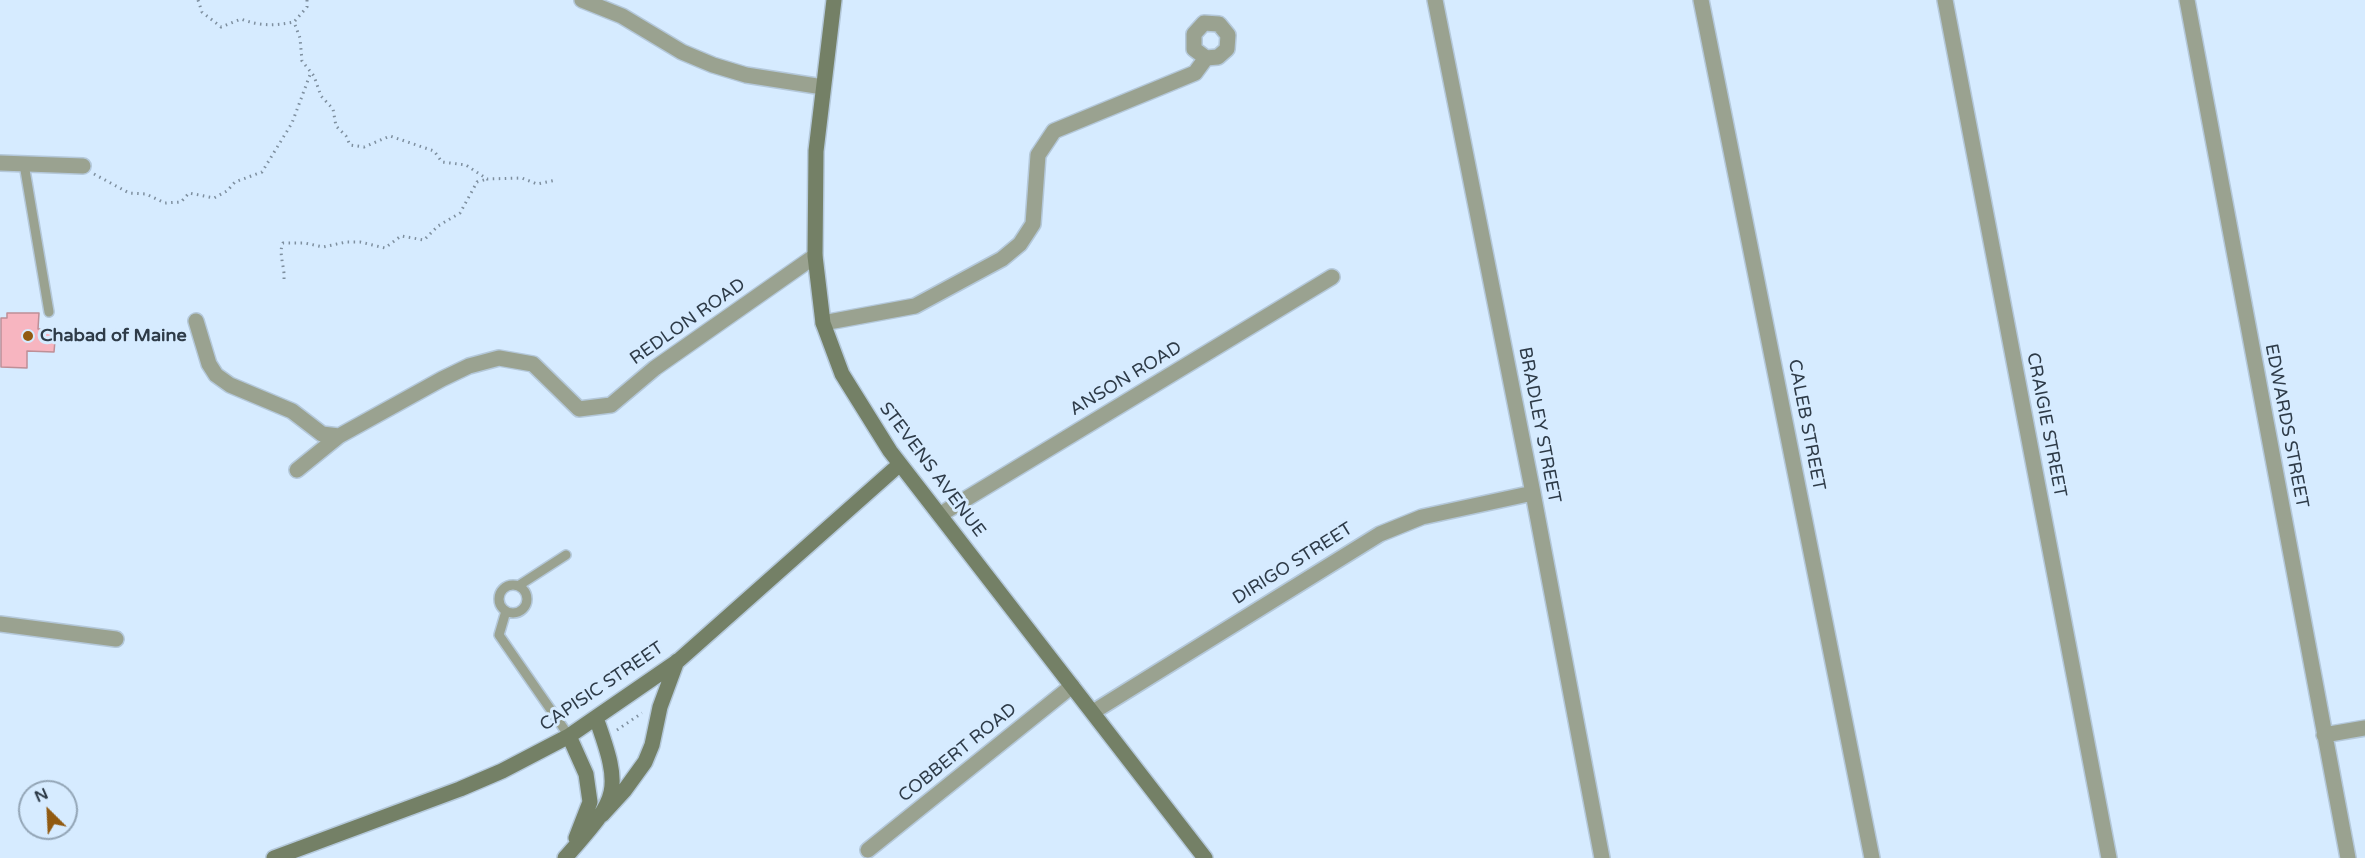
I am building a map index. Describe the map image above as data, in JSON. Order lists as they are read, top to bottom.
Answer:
{
  "streets": {
    "street": [
      "REDLON ROAD",
      "ANSON ROAD",
      "BRADLEY STREET",
      "CALEB STREET",
      "CRAIGIE STREET",
      "EDWARDS STREET",
      "STEVENS AVENUE",
      "DIRIGO STREET",
      "CAPISIC STREET",
      "COBBERT ROAD"
    ]
  },
  "crossings": [
    ["REDLON ROAD", "STEVENS AVENUE"],
    ["ANSON ROAD", "STEVENS AVENUE"],
    ["BRADLEY STREET", "DIRIGO STREET"],
    ["STEVENS AVENUE", "DIRIGO STREET"],
    ["STEVENS AVENUE", "CAPISIC STREET"],
    ["STEVENS AVENUE", "COBBERT ROAD"]
  ],
  "places": ["Chabad of Maine"],
  "north": "top left"
}
